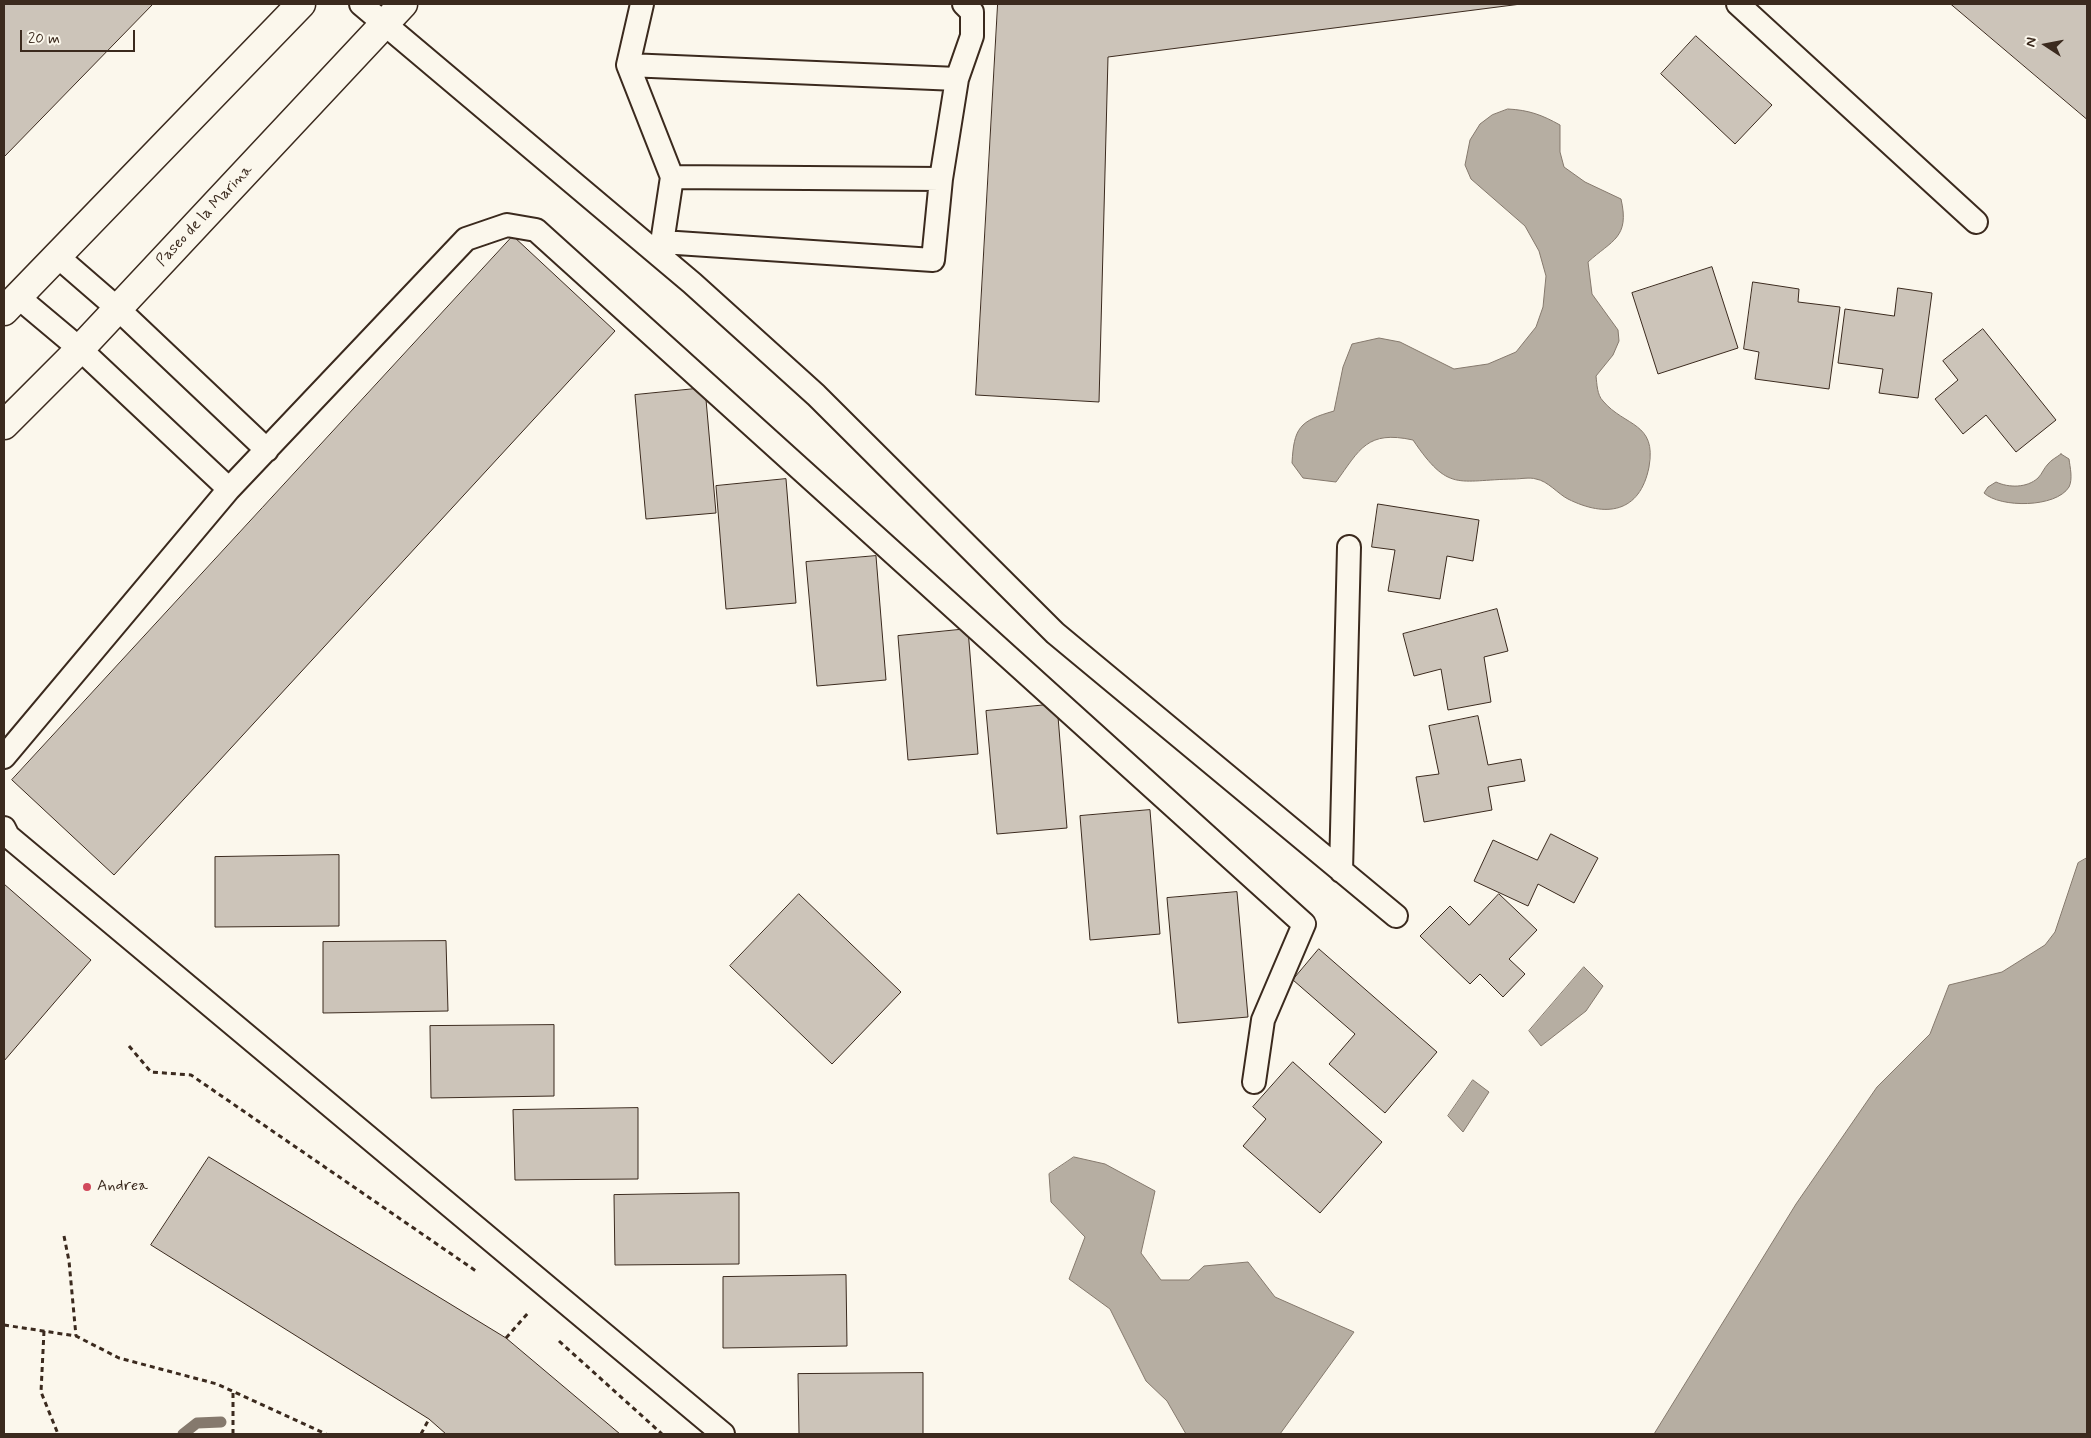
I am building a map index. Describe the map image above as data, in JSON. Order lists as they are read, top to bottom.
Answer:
{
  "streets": {
    "street": ["Paseo de la Marina"]
  },
  "places": ["Andrea"],
  "scale_bar": "20 m",
  "north": "left"
}
